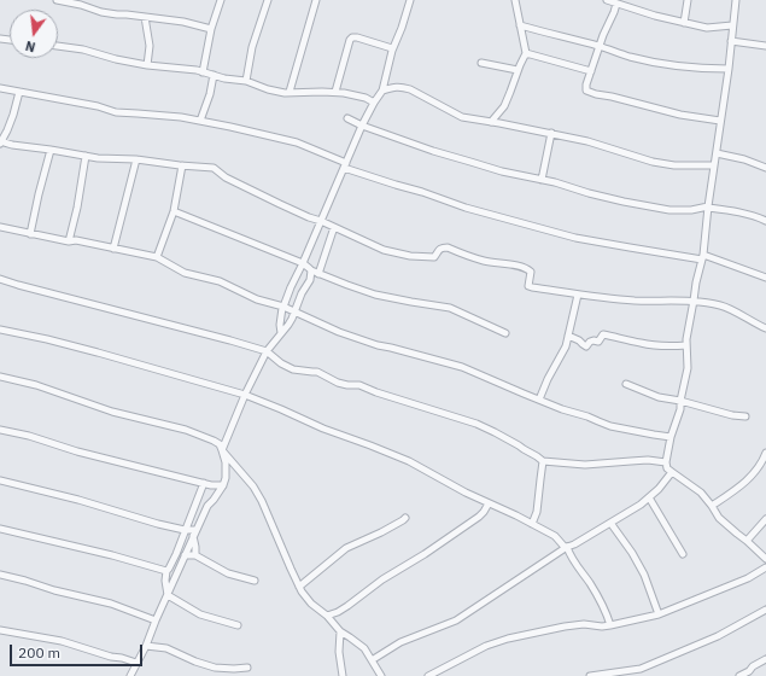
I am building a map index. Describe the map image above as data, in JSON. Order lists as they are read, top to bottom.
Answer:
{
  "scale_bar": "200 m",
  "north": "bottom"
}
